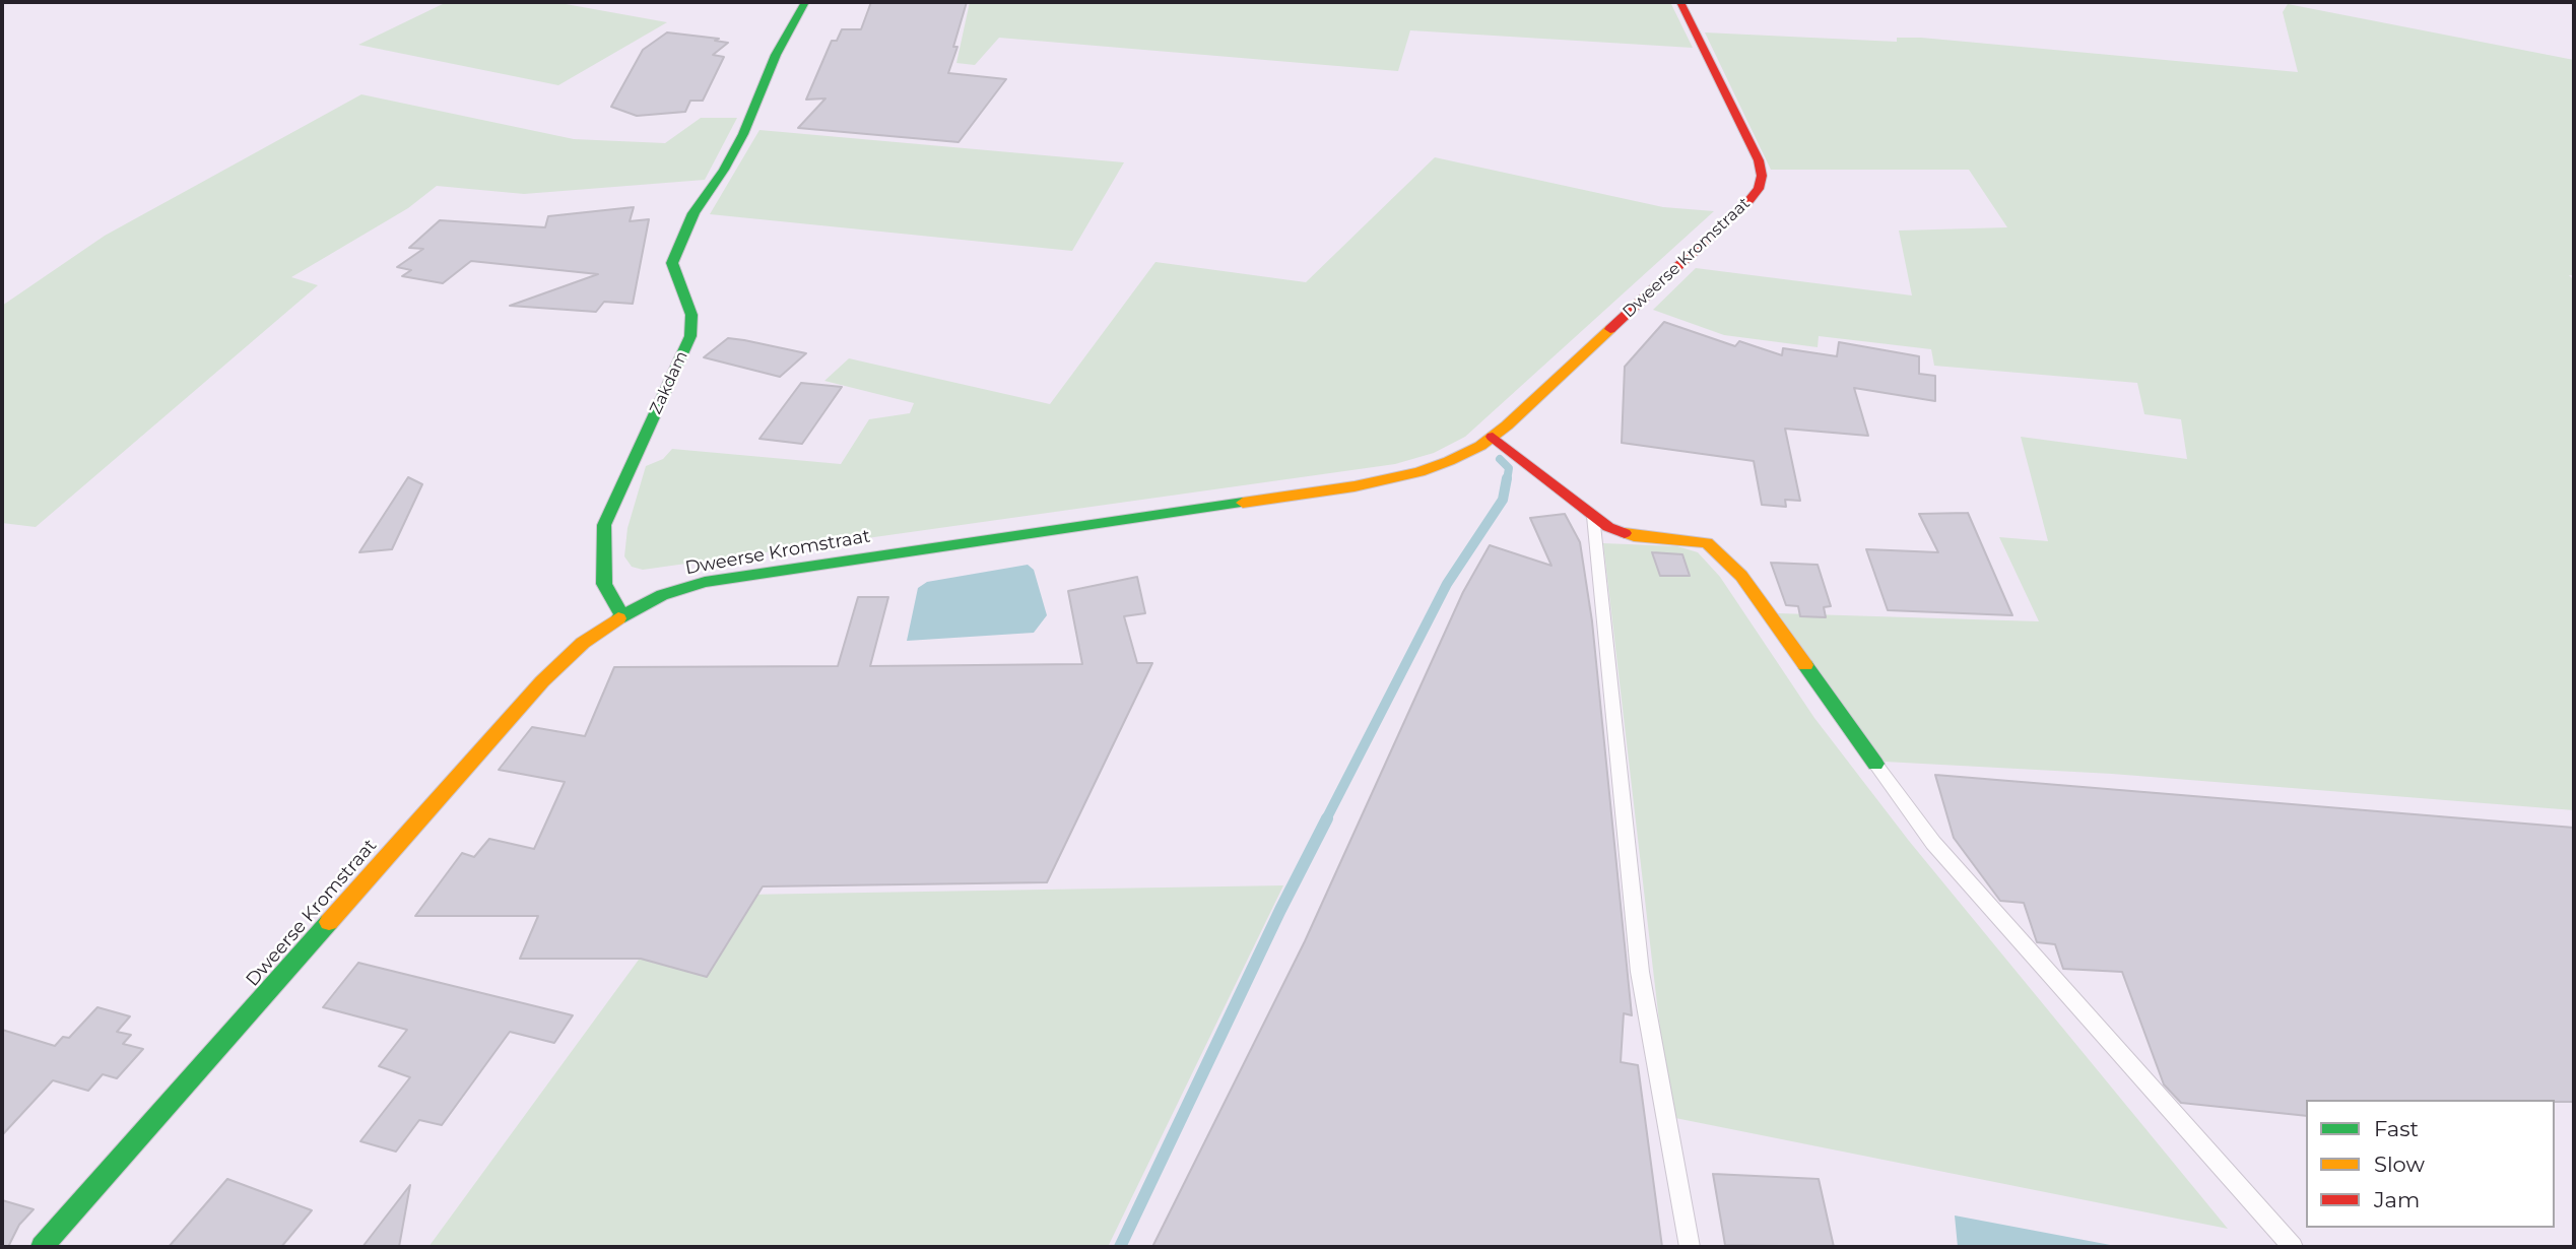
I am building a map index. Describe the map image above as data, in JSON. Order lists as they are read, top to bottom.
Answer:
{
  "streets": {
    "street": ["Dweerse Kromstraat", "Zakdam"]
  },
  "crossings": [
    ["Dweerse Kromstraat", "Zakdam"]
  ],
  "legend": ["Fast", "Slow", "Jam"]
}
